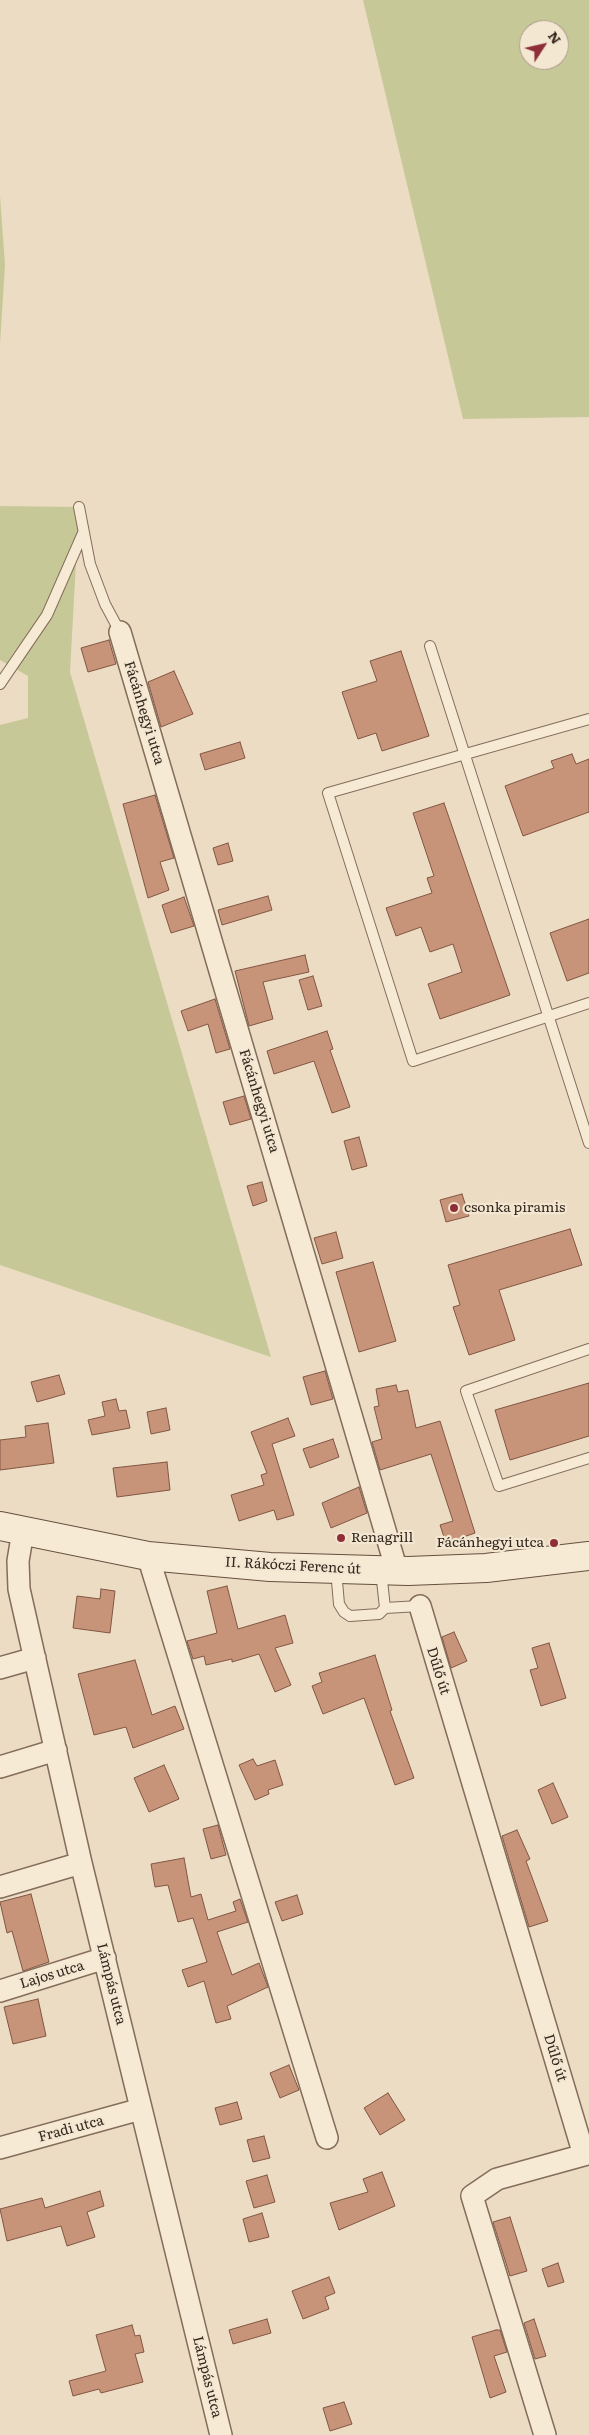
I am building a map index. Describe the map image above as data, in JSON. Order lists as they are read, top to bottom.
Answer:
{
  "streets": {
    "main road": ["II. Rákóczi Ferenc út"],
    "street": [
      "Fácánhegyi utca",
      "Dűlő út",
      "Lajos utca",
      "Lámpás utca",
      "Fradi utca"
    ]
  },
  "crossings": [
    ["Fácánhegyi utca", "II. Rákóczi Ferenc út"],
    ["II. Rákóczi Ferenc út", "Lámpás utca"],
    ["Lajos utca", "Lámpás utca"],
    ["Lámpás utca", "Fradi utca"]
  ],
  "places": ["csonka piramis", "Renagrill", "Fácánhegyi utca"],
  "north": "top right"
}
